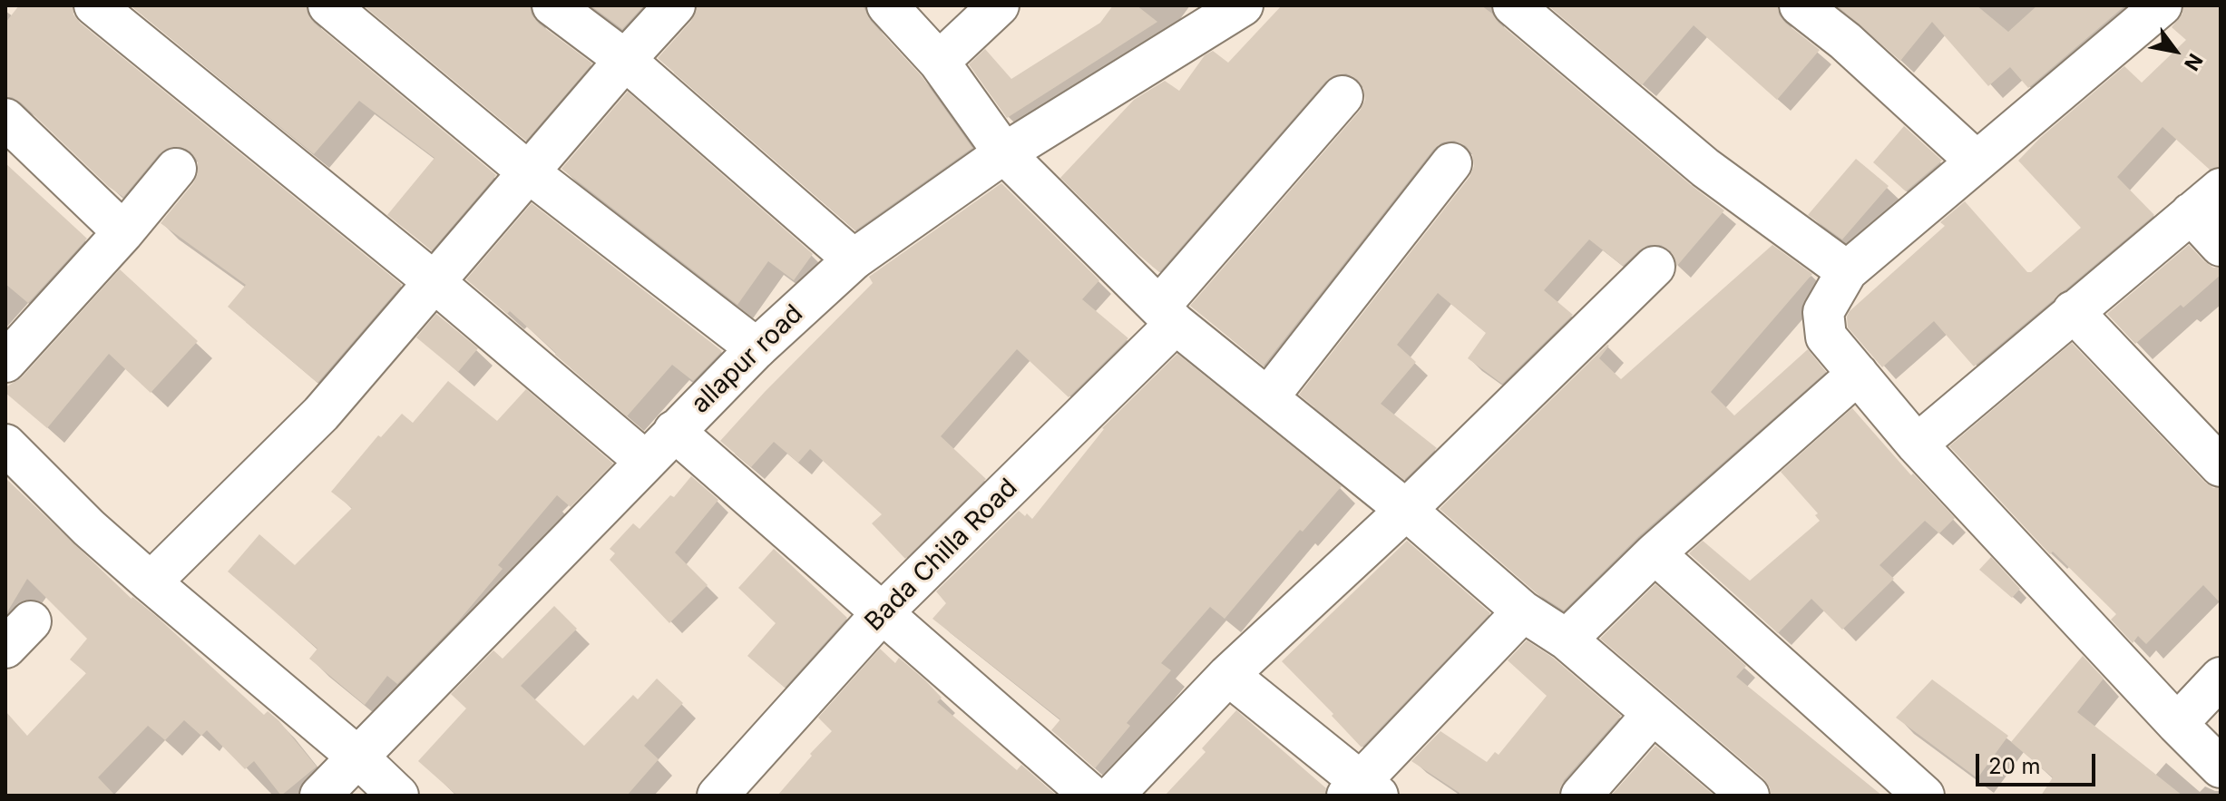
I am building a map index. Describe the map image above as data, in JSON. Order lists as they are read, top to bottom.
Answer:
{
  "streets": {
    "street": ["allapur road", "Bada Chilla Road"]
  },
  "scale_bar": "20 m",
  "north": "bottom right"
}
